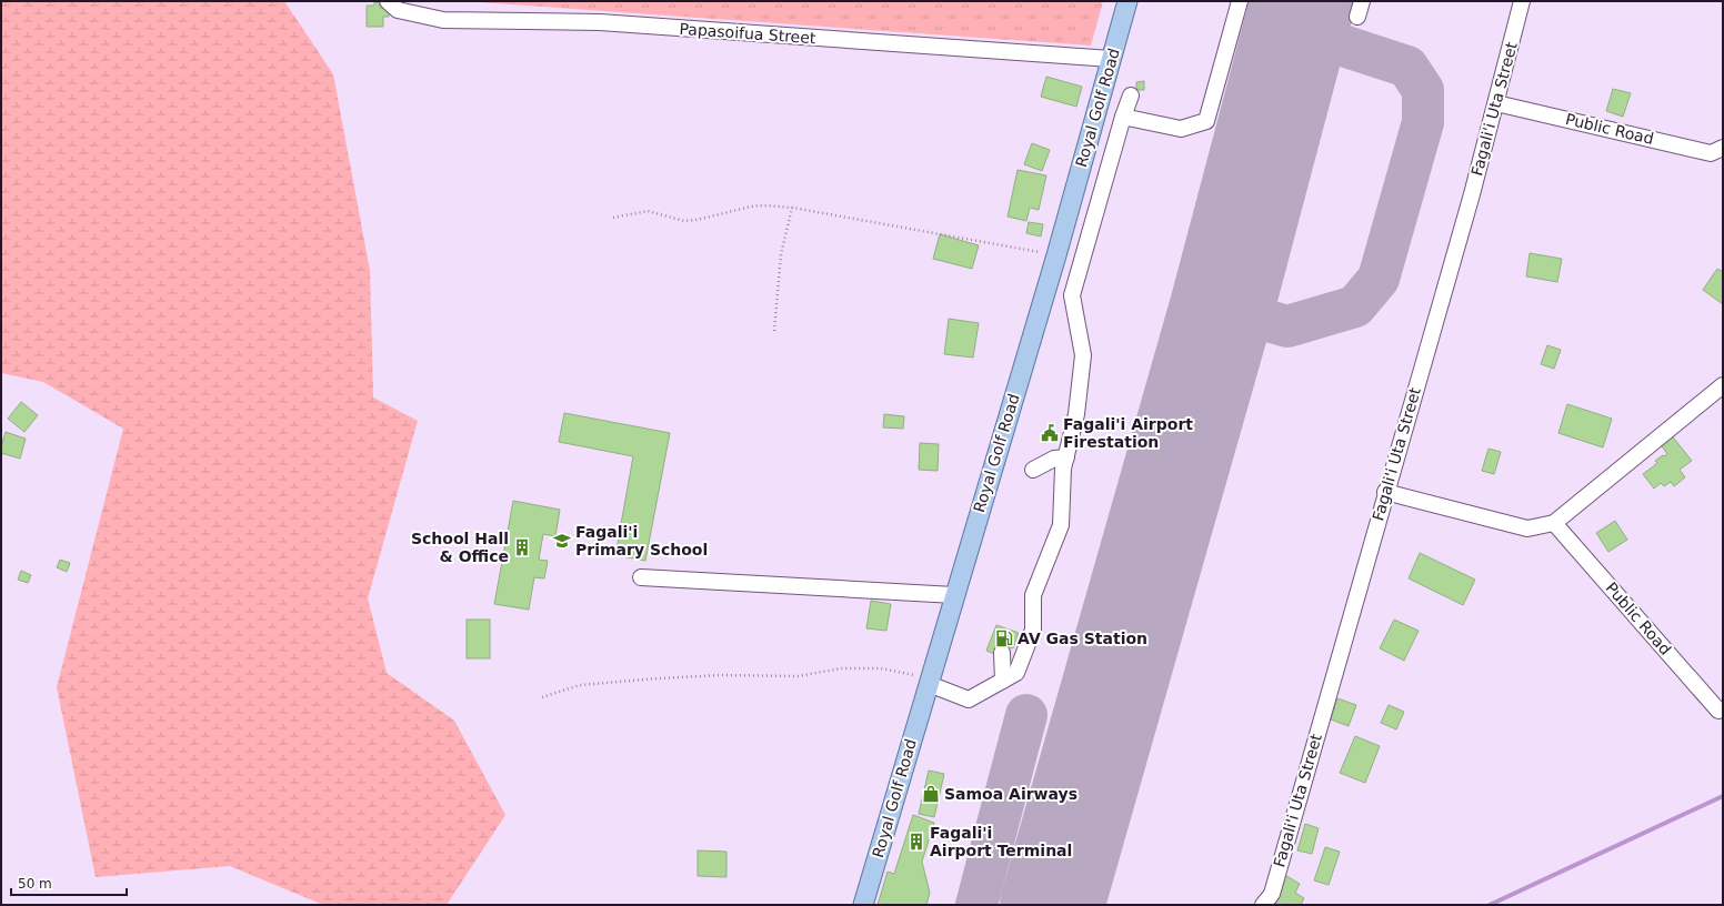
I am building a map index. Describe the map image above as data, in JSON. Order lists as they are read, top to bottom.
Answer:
{
  "streets": {
    "main road": ["Royal Golf Road"],
    "street": ["Papasoifua Street", "Fagali'i Uta Street", "Public Road"]
  },
  "crossings": [
    ["Papasoifua Street", "Royal Golf Road"],
    ["Fagali'i Uta Street", "Public Road"]
  ],
  "places": {
    "public building": ["Fagali'i Airport Firestation"],
    "school or university": ["Fagali'i Primary School"],
    "building": ["School Hall & Office", "Fagali'i Airport Terminal"],
    "fuel station": ["AV Gas Station"],
    "shop": ["Samoa Airways"]
  },
  "scale_bar": "50 m"
}
